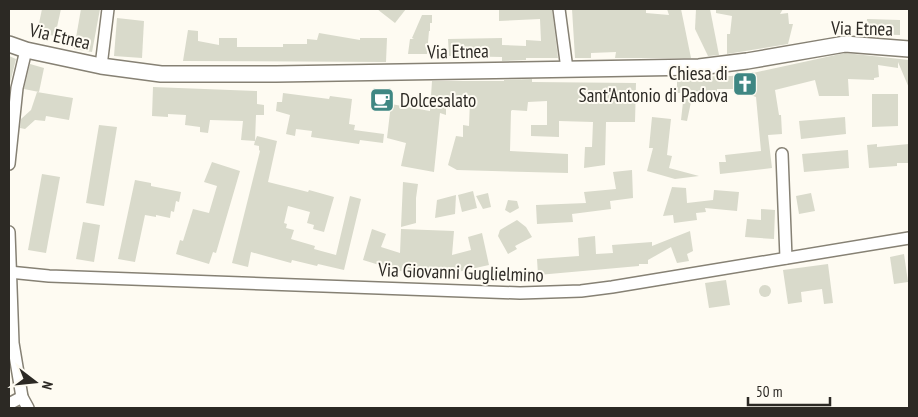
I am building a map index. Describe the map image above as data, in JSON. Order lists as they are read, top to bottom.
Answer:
{
  "streets": {
    "main road": ["Via Etnea"],
    "street": ["Via Giovanni Guglielmino"]
  },
  "places": {
    "church": ["Chiesa di Sant'Antonio di Padova"],
    "cafe": ["Dolcesalato"]
  },
  "scale_bar": "50 m",
  "north": "right"
}
